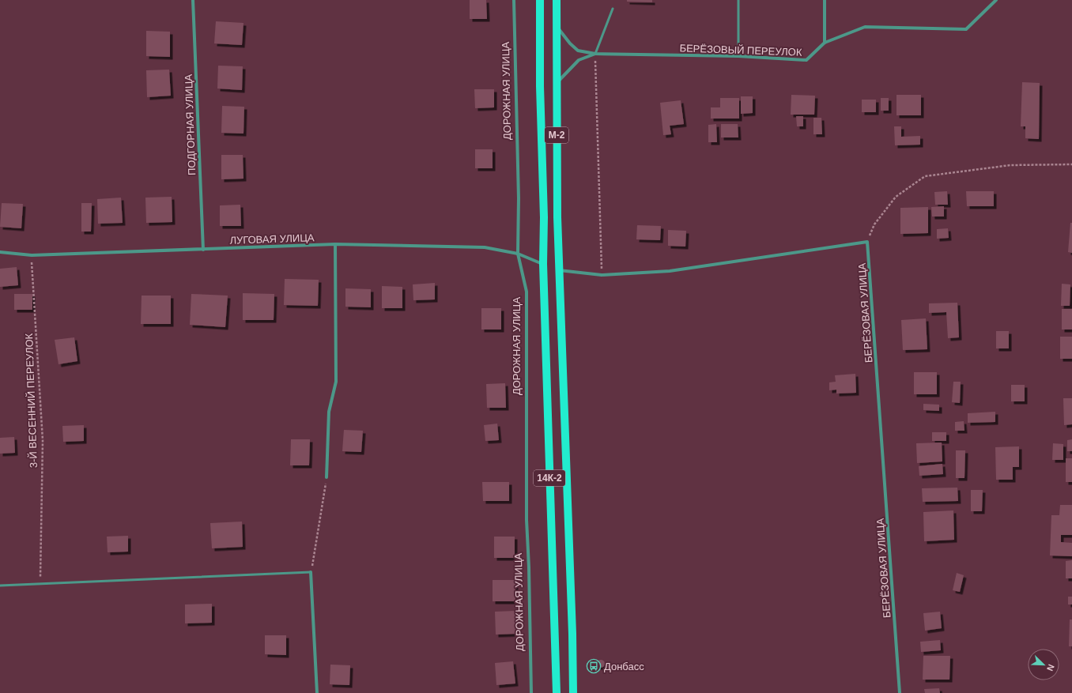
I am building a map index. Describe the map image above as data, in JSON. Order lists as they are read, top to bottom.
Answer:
{
  "streets": {
    "main road": ["М-2", "14К-2"],
    "street": [
      "БЕРЁЗОВЫЙ ПЕРЕУЛОК",
      "ДОРОЖНАЯ УЛИЦА",
      "ПОДГОРНАЯ УЛИЦА",
      "ЛУГОВАЯ УЛИЦА",
      "БЕРЁЗОВАЯ УЛИЦА"
    ],
    "path": ["3-Й ВЕСЕННИЙ ПЕРЕУЛОК"]
  },
  "crossings": [
    ["БЕРЁЗОВЫЙ ПЕРЕУЛОК", "М-2"],
    ["ДОРОЖНАЯ УЛИЦА", "ЛУГОВАЯ УЛИЦА"],
    ["ПОДГОРНАЯ УЛИЦА", "ЛУГОВАЯ УЛИЦА"],
    ["М-2", "ЛУГОВАЯ УЛИЦА"],
    ["М-2", "14К-2"],
    ["ЛУГОВАЯ УЛИЦА", "3-Й ВЕСЕННИЙ ПЕРЕУЛОК"],
    ["ЛУГОВАЯ УЛИЦА", "14К-2"]
  ],
  "places": {
    "bus stop": ["Донбасс"]
  },
  "north": "bottom right"
}
